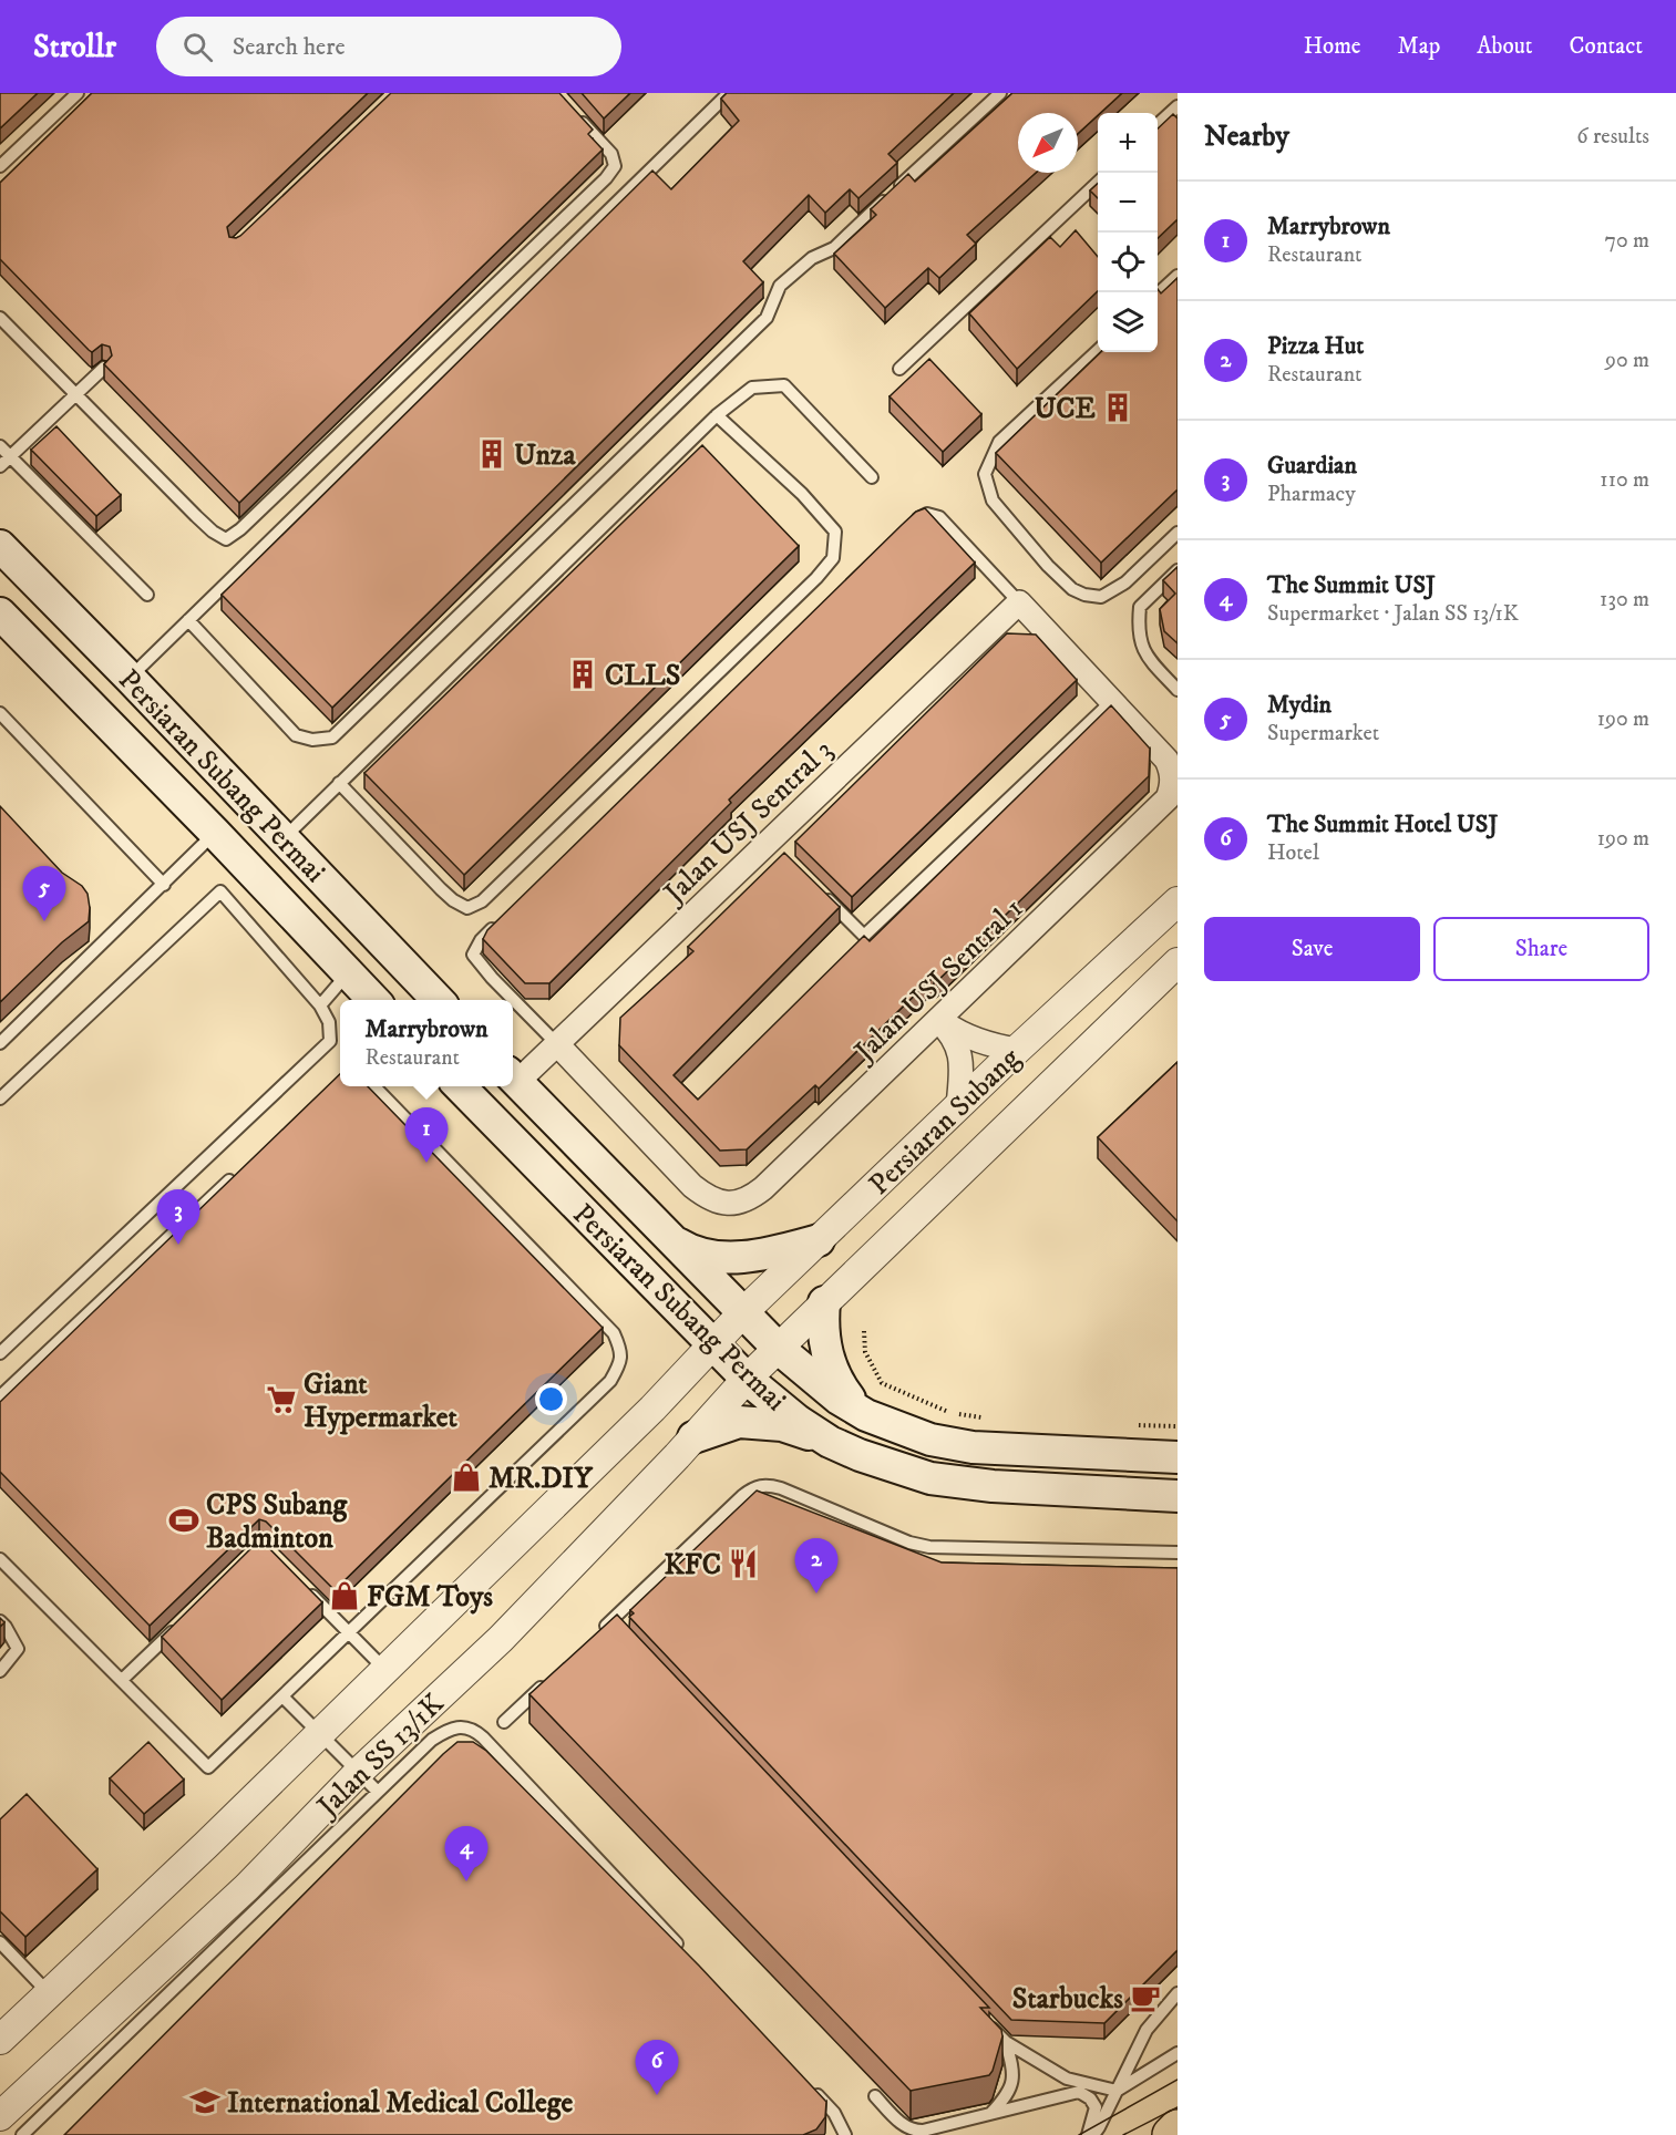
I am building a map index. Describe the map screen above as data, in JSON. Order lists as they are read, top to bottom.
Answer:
{
  "streets": {
    "main road": ["Persiaran Subang Permai"],
    "street": [
      "Jalan USJ Sentral 3",
      "Jalan USJ Sentral 1",
      "Persiaran Subang",
      "Jalan SS 13/1K"
    ]
  },
  "crossings": [
    ["Persiaran Subang Permai", "Jalan USJ Sentral 3"],
    ["Persiaran Subang Permai", "Persiaran Subang"],
    ["Persiaran Subang Permai", "Jalan SS 13/1K"],
    ["Jalan USJ Sentral 3", "Jalan USJ Sentral 1"],
    ["Persiaran Subang", "Jalan SS 13/1K"]
  ],
  "places": {
    "building": ["UCE", "Unza", "CLLS"],
    "supermarket": ["Giant Hypermarket"],
    "shop": ["MR.DIY", "FGM Toys"],
    "sports": ["CPS Subang Badminton"],
    "restaurant": ["KFC"],
    "cafe": ["Starbucks"],
    "school or university": ["International Medical College"]
  },
  "north": "bottom left",
  "page": {
    "header": "Strollr",
    "search": "Search here",
    "nav": [
      "Home",
      "Map",
      "About",
      "Contact"
    ],
    "heading": ["Nearby", "6 results"],
    "map_buttons": ["+", "−"],
    "list": [
      {
        "mark": "1",
        "name": "Marrybrown",
        "note": "Restaurant",
        "value": "70 m"
      },
      {
        "mark": "2",
        "name": "Pizza Hut",
        "note": "Restaurant",
        "value": "90 m"
      },
      {
        "mark": "3",
        "name": "Guardian",
        "note": "Pharmacy",
        "value": "110 m"
      },
      {
        "mark": "4",
        "name": "The Summit USJ",
        "note": "Supermarket · Jalan SS 13/1K",
        "value": "130 m"
      },
      {
        "mark": "5",
        "name": "Mydin",
        "note": "Supermarket",
        "value": "190 m"
      },
      {
        "mark": "6",
        "name": "The Summit Hotel USJ",
        "note": "Hotel",
        "value": "190 m"
      }
    ],
    "pins": [
      "5",
      "1",
      "3",
      "2",
      "4",
      "6"
    ],
    "buttons": ["Save", "Share"],
    "popup": ["Marrybrown", "Restaurant"]
  }
}
